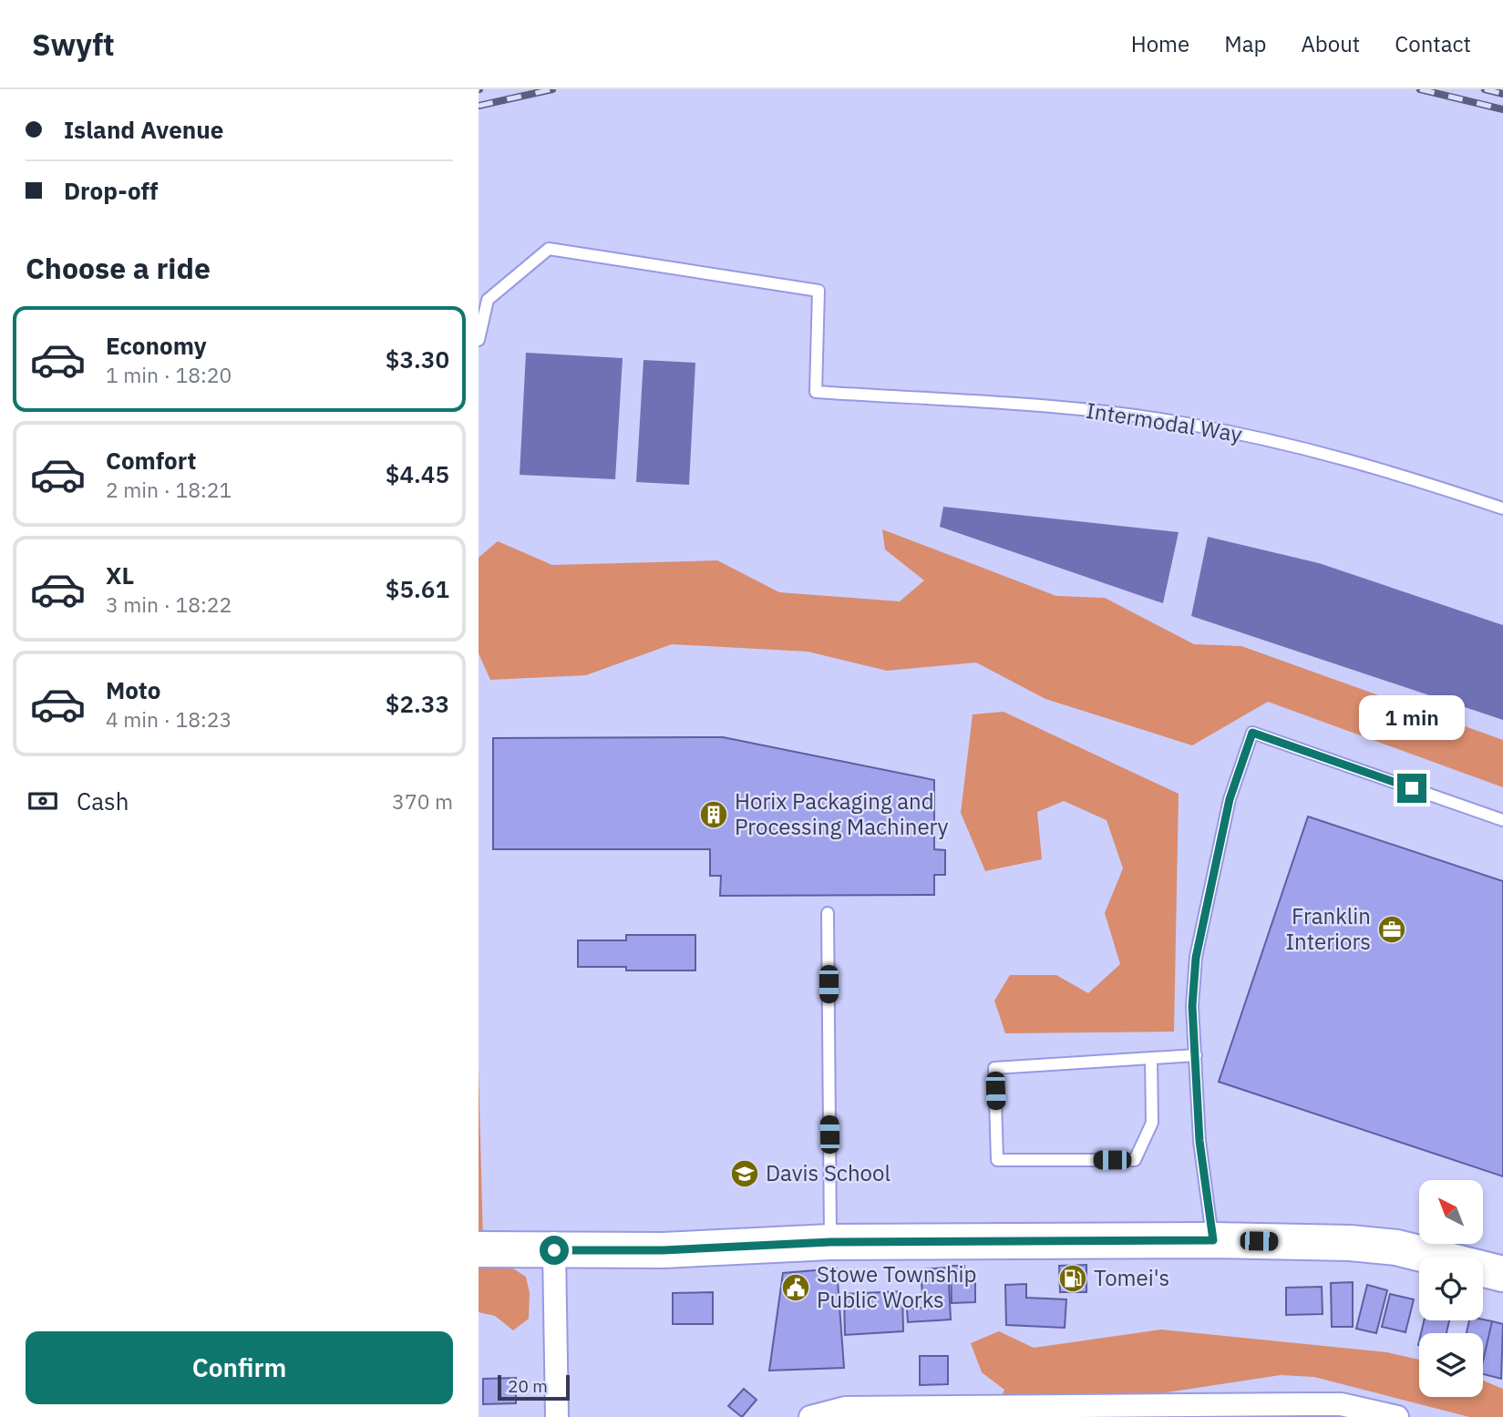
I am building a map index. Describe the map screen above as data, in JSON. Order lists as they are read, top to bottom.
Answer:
{
  "streets": {
    "lane": ["Intermodal Way"]
  },
  "places": {
    "building": ["Horix Packaging and Processing Machinery"],
    "office": ["Franklin Interiors"],
    "school or university": ["Davis School"],
    "fuel station": ["Tomei's"],
    "public building": ["Stowe Township Public Works"]
  },
  "scale_bar": "20 m",
  "north": "top left",
  "page": {
    "header": "Swyft",
    "nav": [
      "Home",
      "Map",
      "About",
      "Contact"
    ],
    "banner": ["Island Avenue", "Drop-off"],
    "heading": "Choose a ride",
    "list": [
      {
        "name": "Economy",
        "note": "1 min · 18:20",
        "value": "$3.30"
      },
      {
        "name": "Comfort",
        "note": "2 min · 18:21",
        "value": "$4.45"
      },
      {
        "name": "XL",
        "note": "3 min · 18:22",
        "value": "$5.61"
      },
      {
        "name": "Moto",
        "note": "4 min · 18:23",
        "value": "$2.33"
      }
    ],
    "bubble": "1 min",
    "pay": ["Cash", "370 m"],
    "buttons": "Confirm",
    "scale": "20 m"
  }
}
